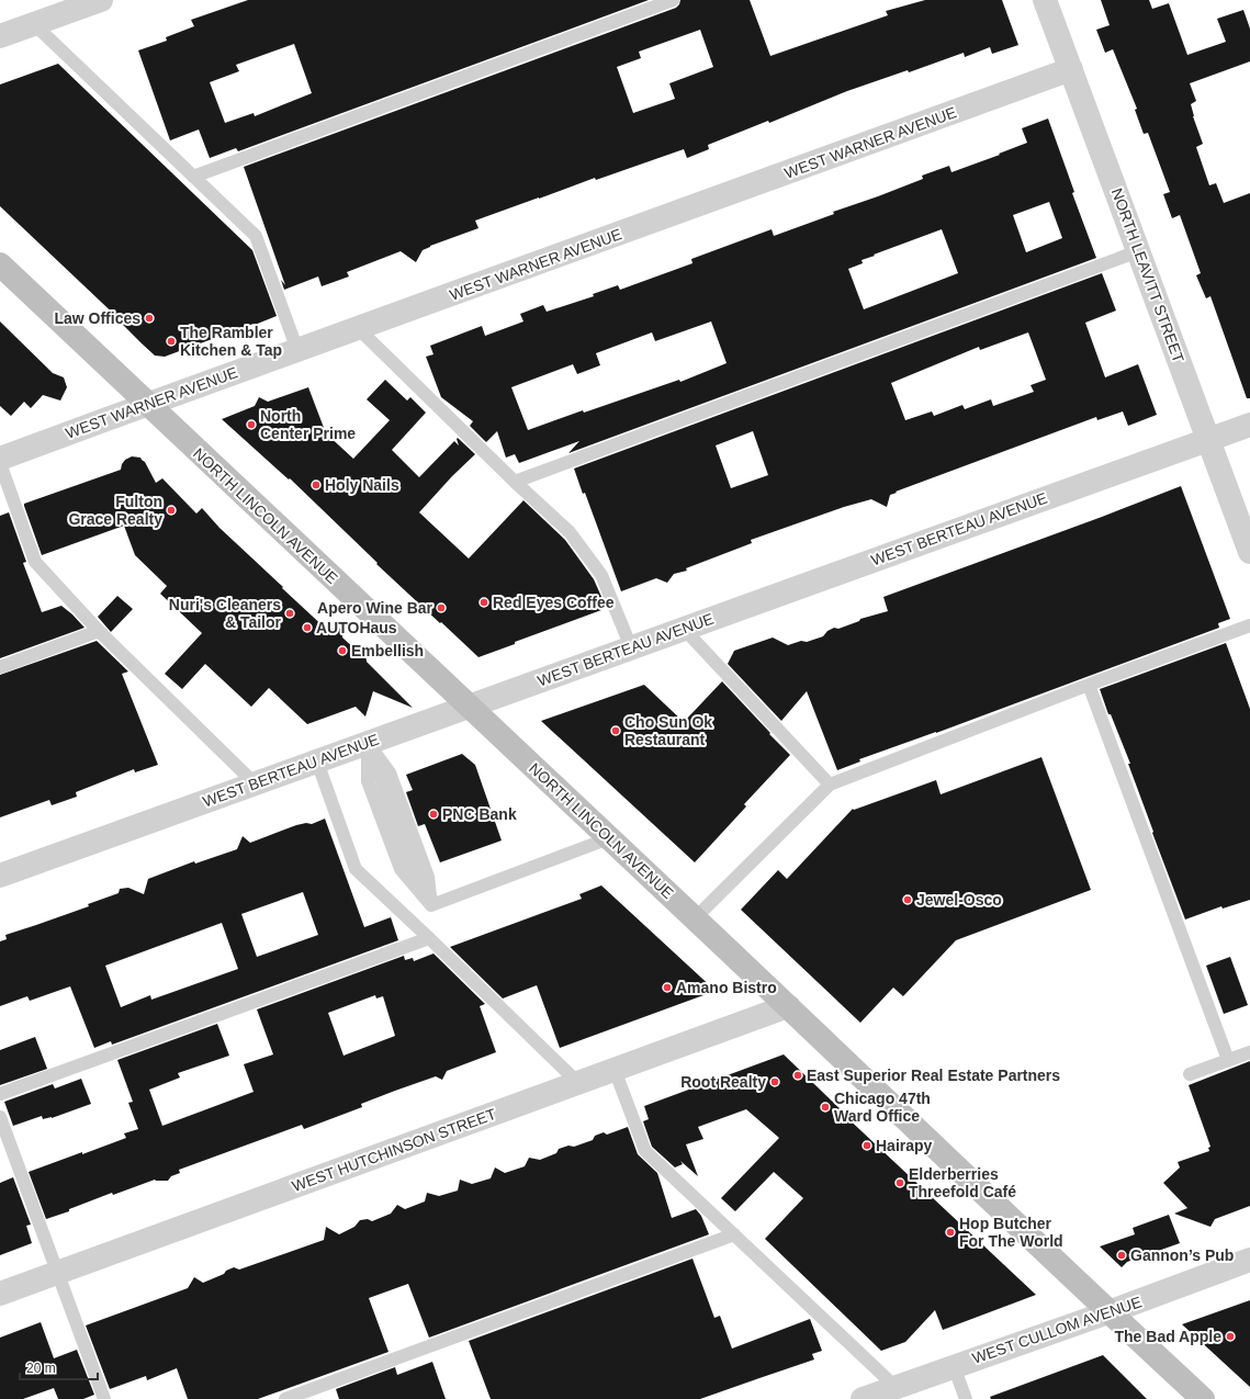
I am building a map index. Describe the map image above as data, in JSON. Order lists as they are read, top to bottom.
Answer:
{
  "streets": {
    "main road": ["NORTH LINCOLN AVENUE"],
    "street": [
      "WEST WARNER AVENUE",
      "NORTH LEAVITT STREET",
      "WEST BERTEAU AVENUE",
      "WEST HUTCHINSON STREET",
      "WEST CULLOM AVENUE"
    ]
  },
  "crossings": [
    ["WEST WARNER AVENUE", "NORTH LEAVITT STREET"],
    ["WEST WARNER AVENUE", "NORTH LINCOLN AVENUE"],
    ["NORTH LEAVITT STREET", "WEST BERTEAU AVENUE"],
    ["NORTH LINCOLN AVENUE", "WEST BERTEAU AVENUE"],
    ["NORTH LINCOLN AVENUE", "WEST HUTCHINSON STREET"],
    ["NORTH LINCOLN AVENUE", "WEST CULLOM AVENUE"]
  ],
  "places": [
    "Law Offices",
    "The Rambler Kitchen & Tap",
    "North Center Prime",
    "Holy Nails",
    "Fulton Grace Realty",
    "Red Eyes Coffee",
    "Apero Wine Bar",
    "Nuri's Cleaners & Tailor",
    "AUTOHaus",
    "Embellish",
    "Cho Sun Ok Restaurant",
    "PNC Bank",
    "Jewel-Osco",
    "Amano Bistro",
    "East Superior Real Estate Partners",
    "Root Realty",
    "Chicago 47th Ward Office",
    "Hairapy",
    "Elderberries Threefold Café",
    "Hop Butcher For The World",
    "Gannon’s Pub",
    "The Bad Apple"
  ],
  "scale_bar": "20 m"
}
